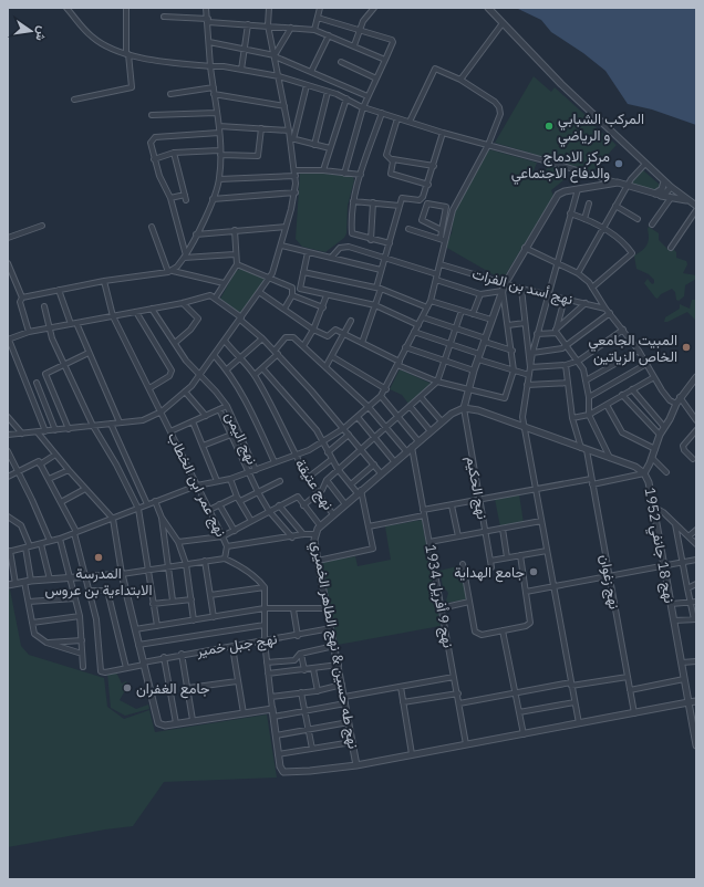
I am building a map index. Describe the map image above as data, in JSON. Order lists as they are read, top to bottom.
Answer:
{
  "streets": {
    "street": [
      "نهج أسد بن الفرات",
      "نهج اليمن",
      "نهج عمر ابن الخطاب",
      "نهج عتيقة",
      "نهج الحكيم",
      "نهج 18 جانفي 1952",
      "نهج زغوان",
      "نهج 9 أفريل 1934",
      "نهج جبل خمير",
      "نهج طه حسين & نهج الطاهر الخميري"
    ]
  },
  "crossings": [
    ["نهج عتيقة", "نهج طه حسين & نهج الطاهر الخميري"],
    ["نهج الحكيم", "نهج 18 جانفي 1952"],
    ["نهج الحكيم", "نهج طه حسين & نهج الطاهر الخميري"],
    ["نهج 18 جانفي 1952", "نهج زغوان"],
    ["نهج 18 جانفي 1952", "نهج طه حسين & نهج الطاهر الخميري"],
    ["نهج زغوان", "نهج طه حسين & نهج الطاهر الخميري"],
    ["نهج 9 أفريل 1934", "نهج طه حسين & نهج الطاهر الخميري"],
    ["نهج جبل خمير", "نهج طه حسين & نهج الطاهر الخميري"]
  ],
  "places": [
    "المركب الشبابي و الرياضي",
    "مركز الادماج والدفاع الاجتماعي",
    "المبيت الجامعي الخاص الزياتين",
    "المدرسة الابتداءية بن عروس",
    "جامع الهداية",
    "جامع الغفران"
  ],
  "north": "right"
}
